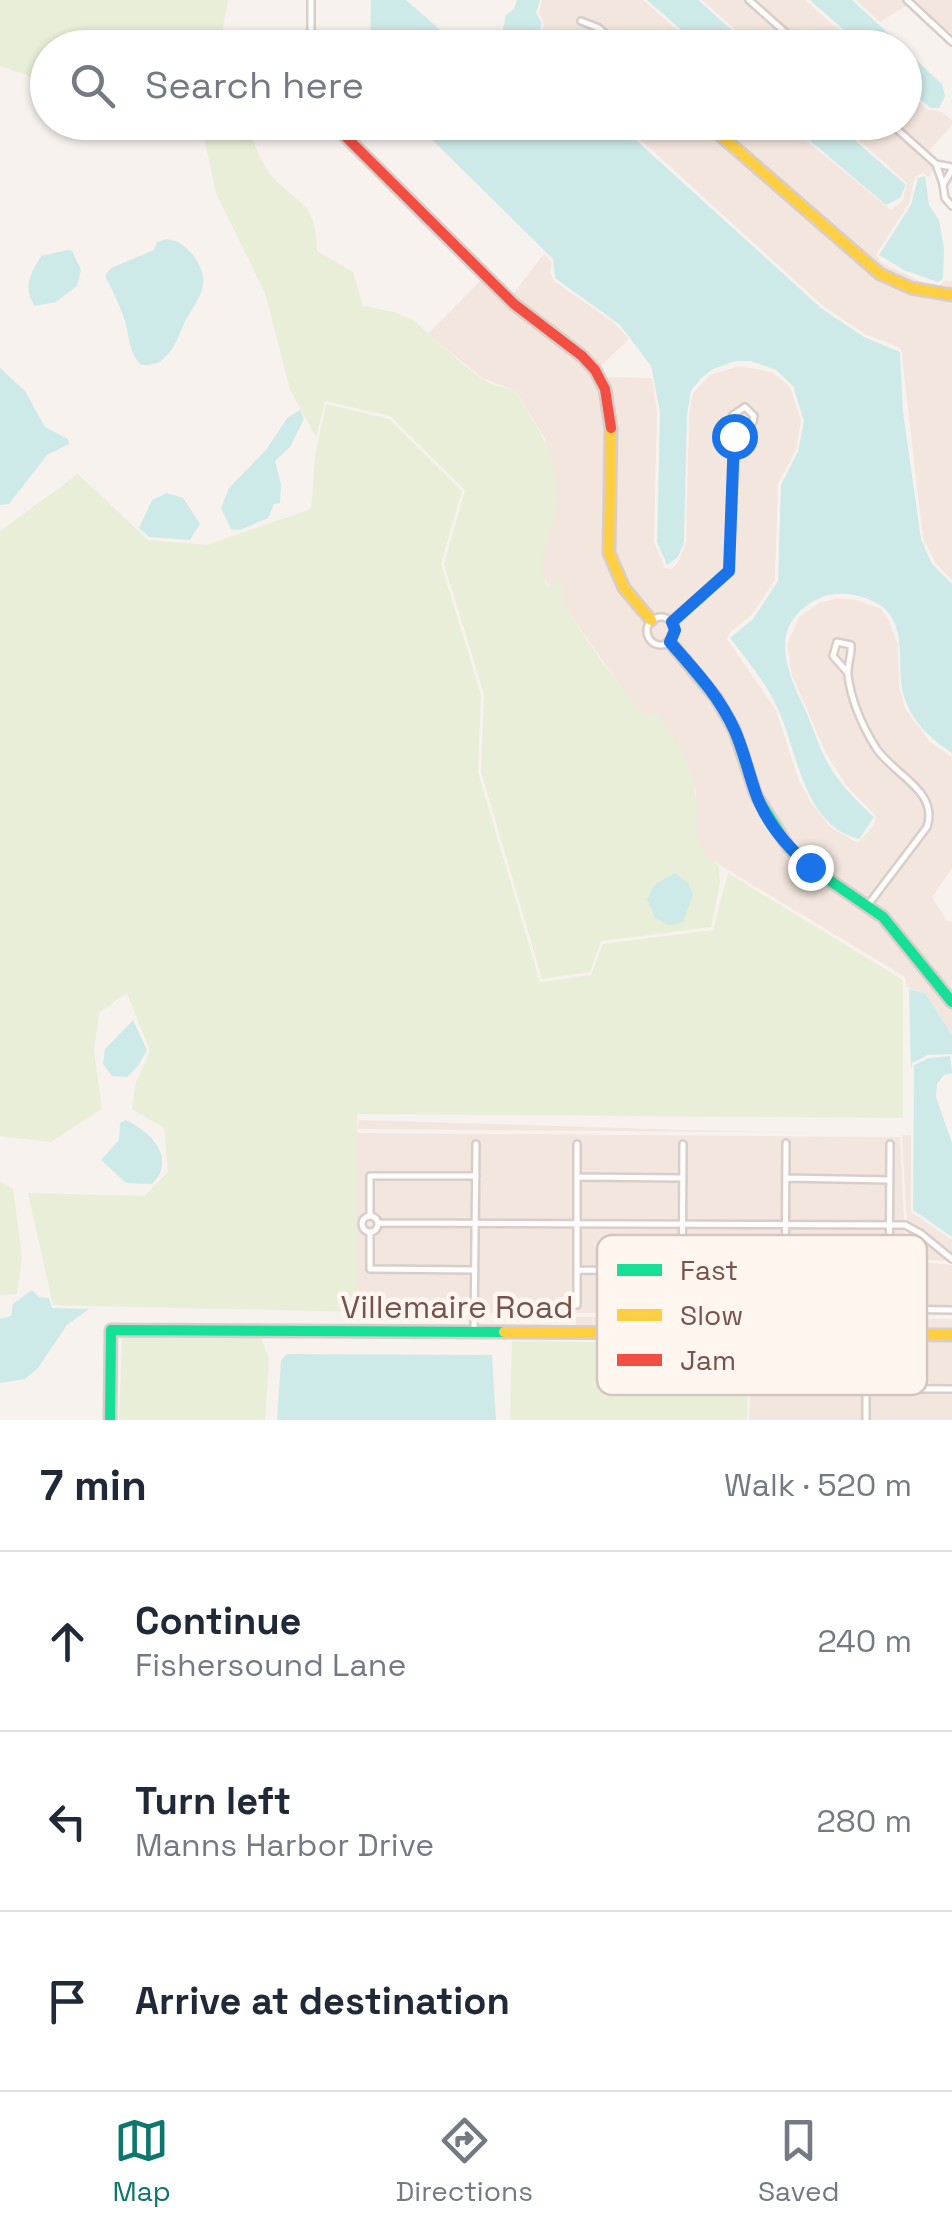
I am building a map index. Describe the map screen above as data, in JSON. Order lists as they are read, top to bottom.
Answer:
{
  "streets": {
    "street": ["Villemaire Road"]
  },
  "legend": ["Fast", "Slow", "Jam"],
  "page": {
    "search": "Search here",
    "heading": ["7 min", "Walk · 520 m"],
    "list": [
      ["Continue", "Fishersound Lane", "240 m"],
      ["Turn left", "Manns Harbor Drive", "280 m"],
      "Arrive at destination"
    ],
    "nav": ["Map", "Directions", "Saved"]
  }
}
